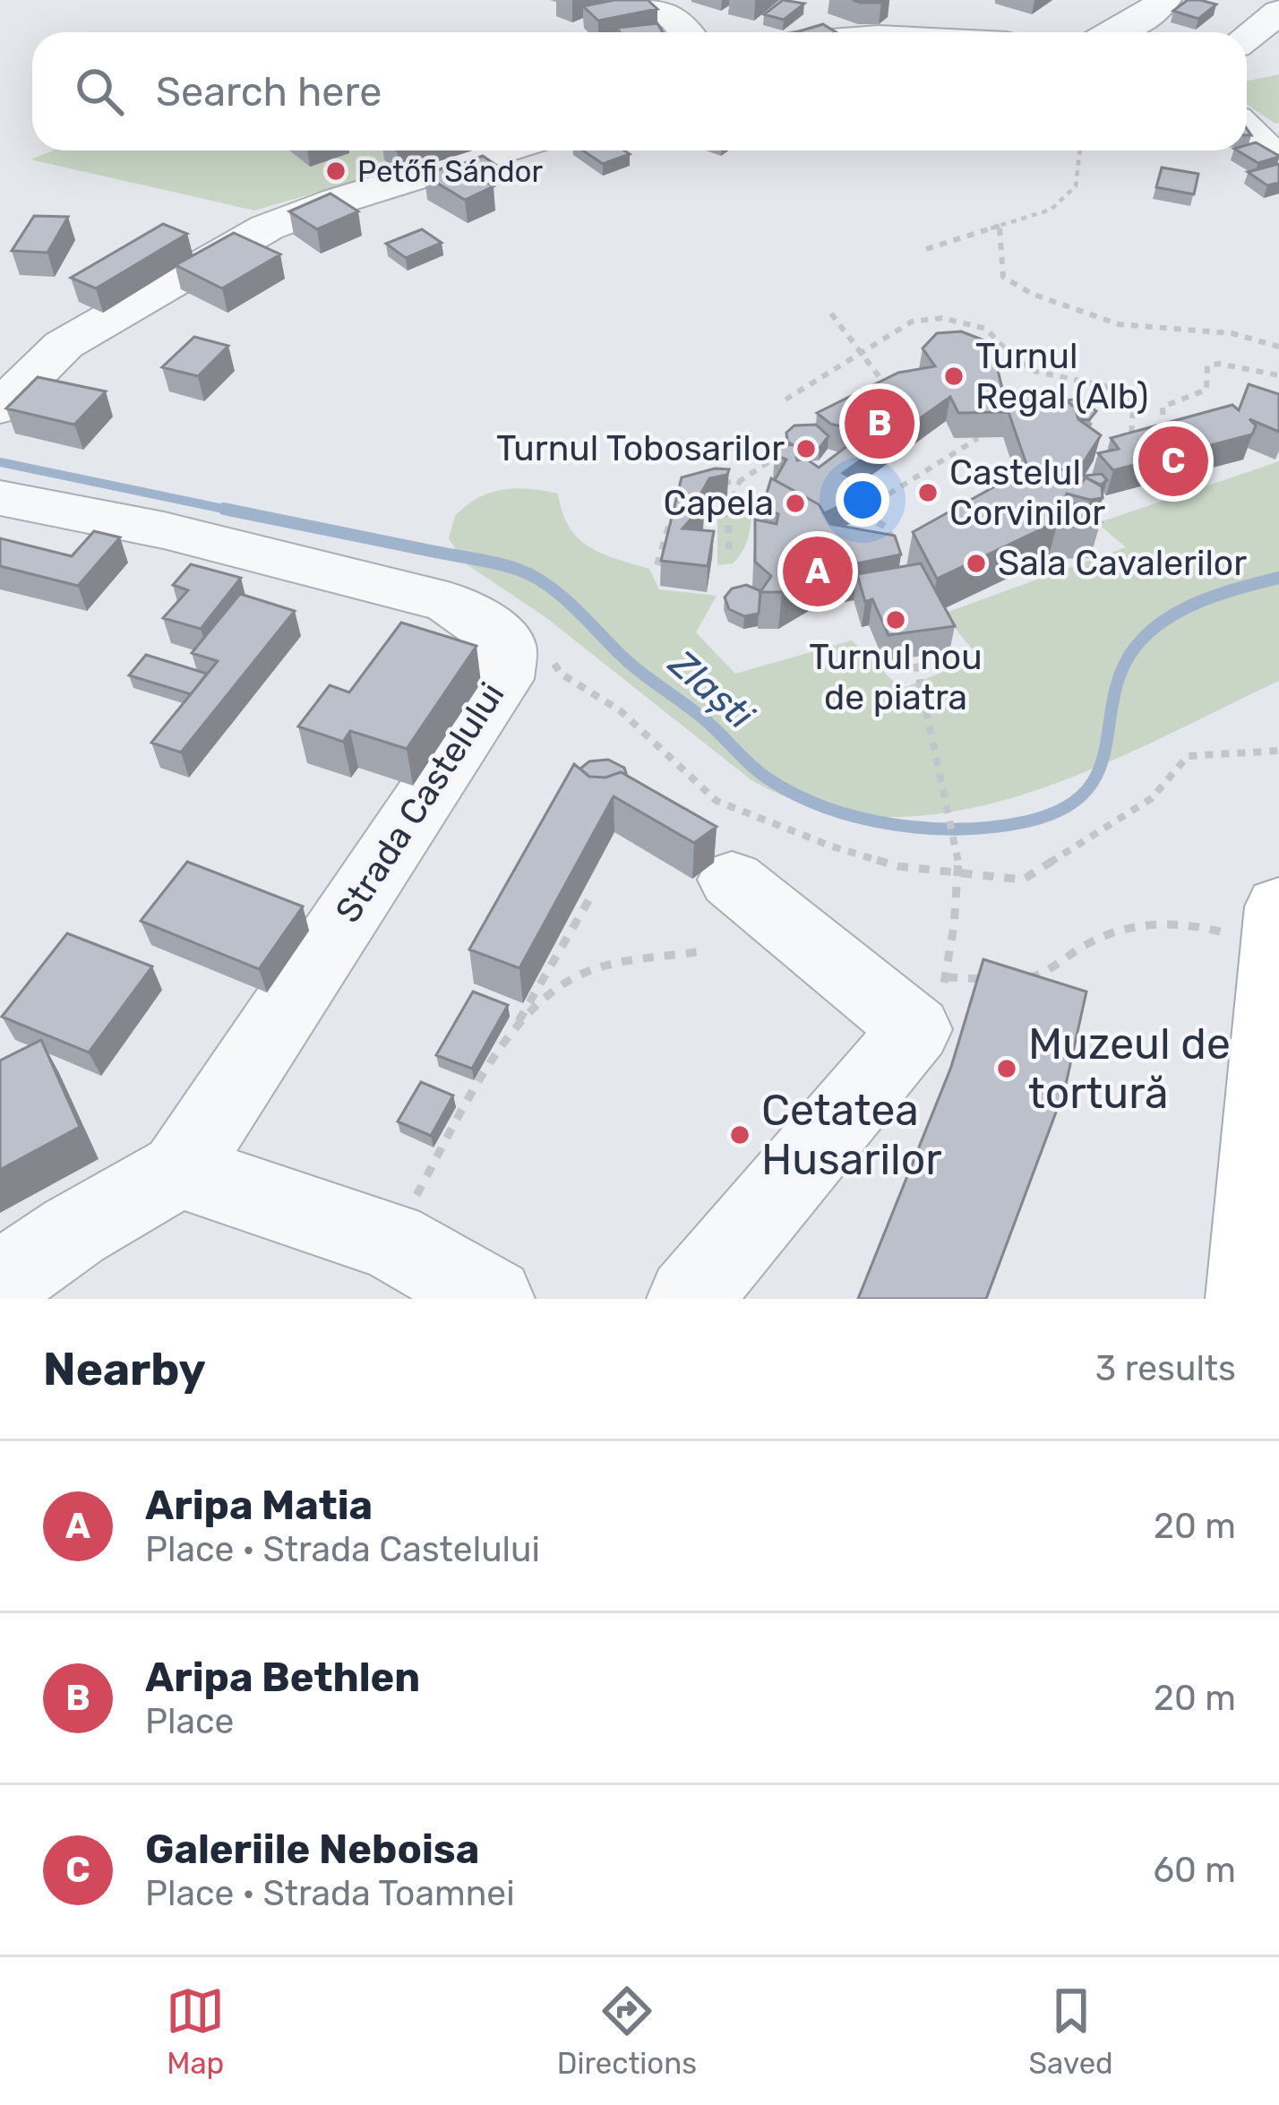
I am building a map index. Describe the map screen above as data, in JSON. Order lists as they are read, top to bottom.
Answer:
{
  "streets": {
    "street": ["Strada Castelului"]
  },
  "water": ["Zlaști"],
  "places": [
    "Petőfi Sándor",
    "Turnul Regal (Alb)",
    "Turnul Tobosarilor",
    "Castelul Corvinilor",
    "Capela",
    "Sala Cavalerilor",
    "Turnul nou de piatra",
    "Muzeul de tortură",
    "Cetatea Husarilor"
  ],
  "page": {
    "search": "Search here",
    "pins": ["B", "C", "A"],
    "heading": ["Nearby", "3 results"],
    "list": [
      {
        "mark": "A",
        "name": "Aripa Matia",
        "note": "Place · Strada Castelului",
        "value": "20 m"
      },
      {
        "mark": "B",
        "name": "Aripa Bethlen",
        "note": "Place",
        "value": "20 m"
      },
      {
        "mark": "C",
        "name": "Galeriile Neboisa",
        "note": "Place · Strada Toamnei",
        "value": "60 m"
      }
    ],
    "nav": ["Map", "Directions", "Saved"]
  }
}
